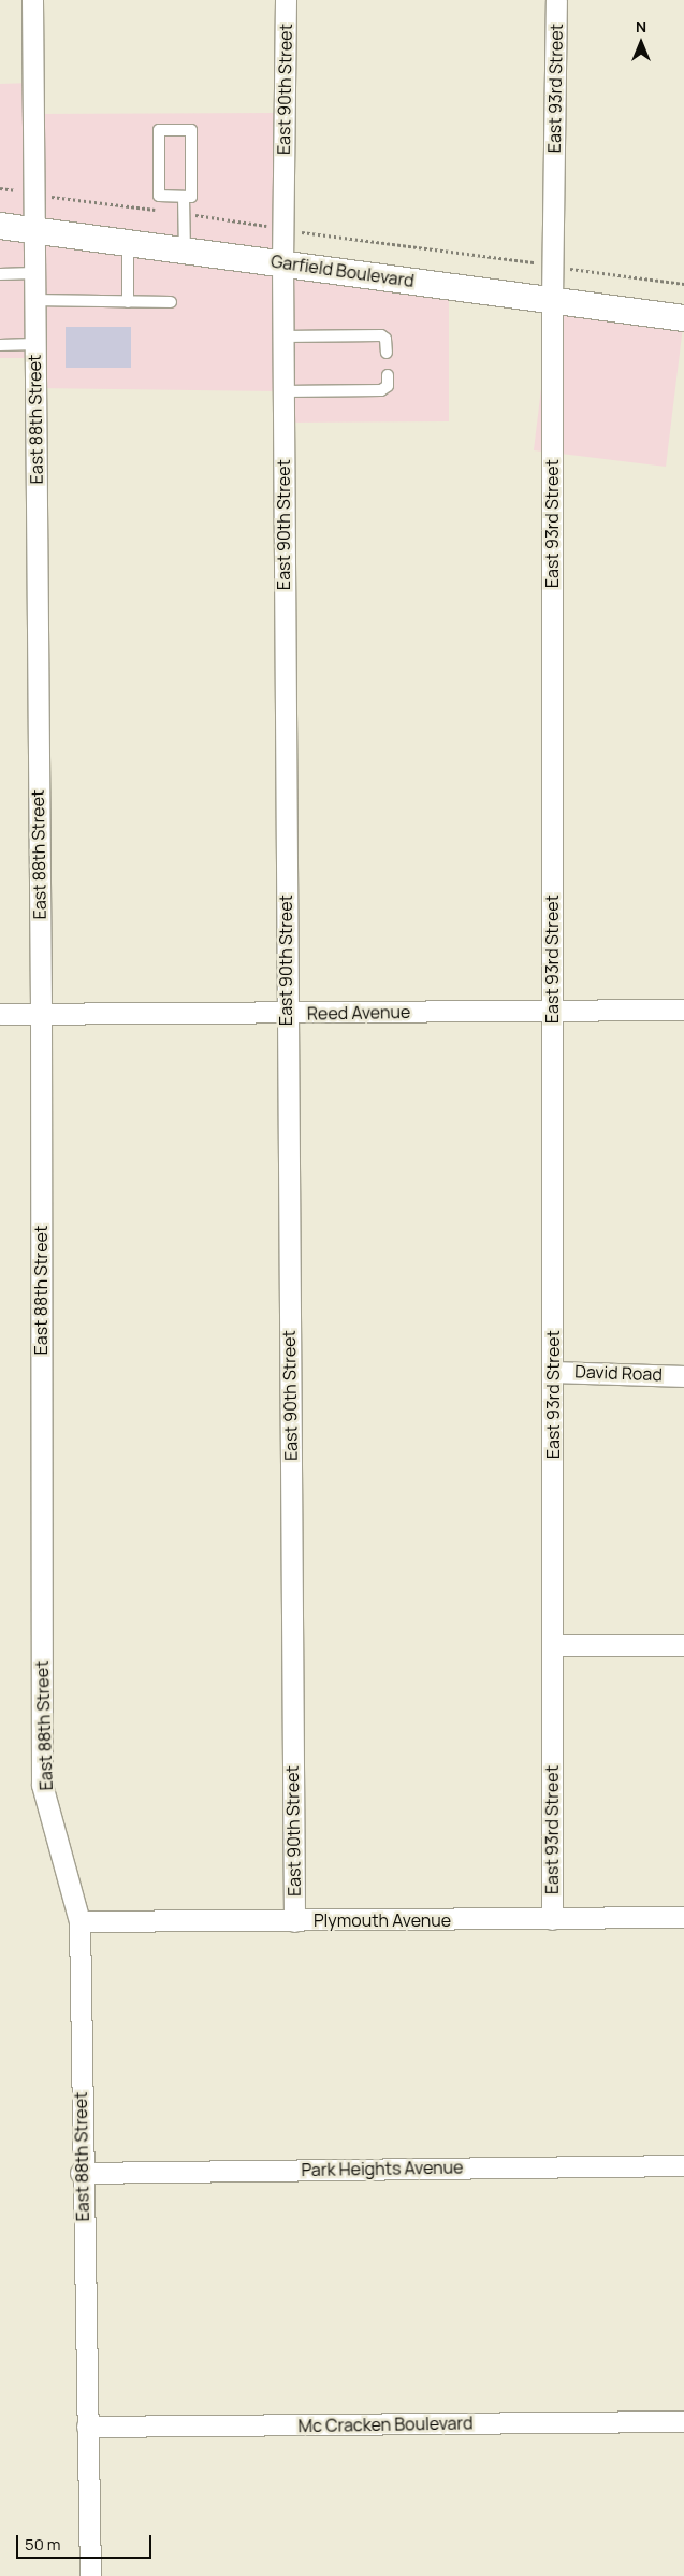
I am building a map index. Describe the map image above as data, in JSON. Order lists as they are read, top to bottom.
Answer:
{
  "streets": {
    "street": [
      "East 93rd Street",
      "East 90th Street",
      "Garfield Boulevard",
      "East 88th Street",
      "Reed Avenue",
      "David Road",
      "Plymouth Avenue",
      "Park Heights Avenue",
      "Mc Cracken Boulevard"
    ]
  },
  "crossings": [
    ["East 93rd Street", "Garfield Boulevard"],
    ["East 93rd Street", "Reed Avenue"],
    ["East 93rd Street", "David Road"],
    ["East 93rd Street", "Plymouth Avenue"],
    ["East 90th Street", "Garfield Boulevard"],
    ["East 90th Street", "Reed Avenue"],
    ["East 90th Street", "Plymouth Avenue"],
    ["Garfield Boulevard", "East 88th Street"],
    ["East 88th Street", "Reed Avenue"],
    ["East 88th Street", "Plymouth Avenue"],
    ["East 88th Street", "Park Heights Avenue"],
    ["East 88th Street", "Mc Cracken Boulevard"]
  ],
  "scale_bar": "50 m",
  "north": "top"
}
